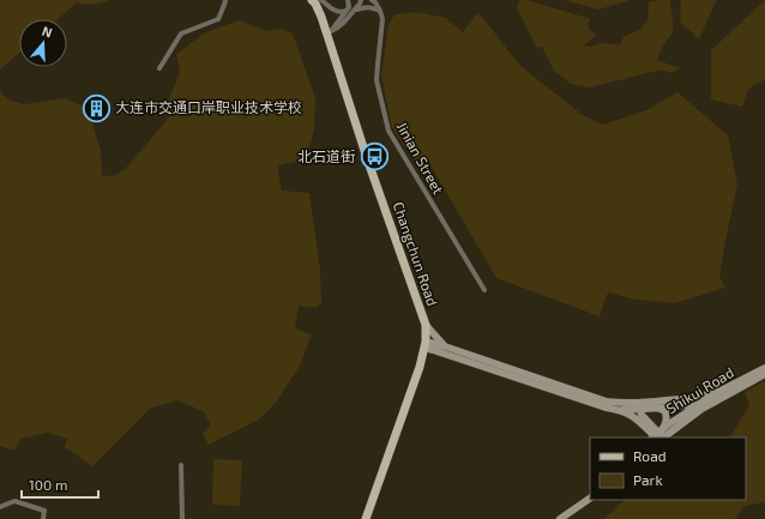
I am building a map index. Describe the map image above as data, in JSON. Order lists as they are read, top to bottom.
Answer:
{
  "streets": {
    "main road": ["Changchun Road", "Shikui Road"],
    "street": ["Jinian Street"]
  },
  "places": {
    "building": ["大连市交通口岸职业技术学校"],
    "bus stop": ["北石道街"]
  },
  "legend": ["Road", "Park"],
  "scale_bar": "100 m",
  "north": "top"
}
